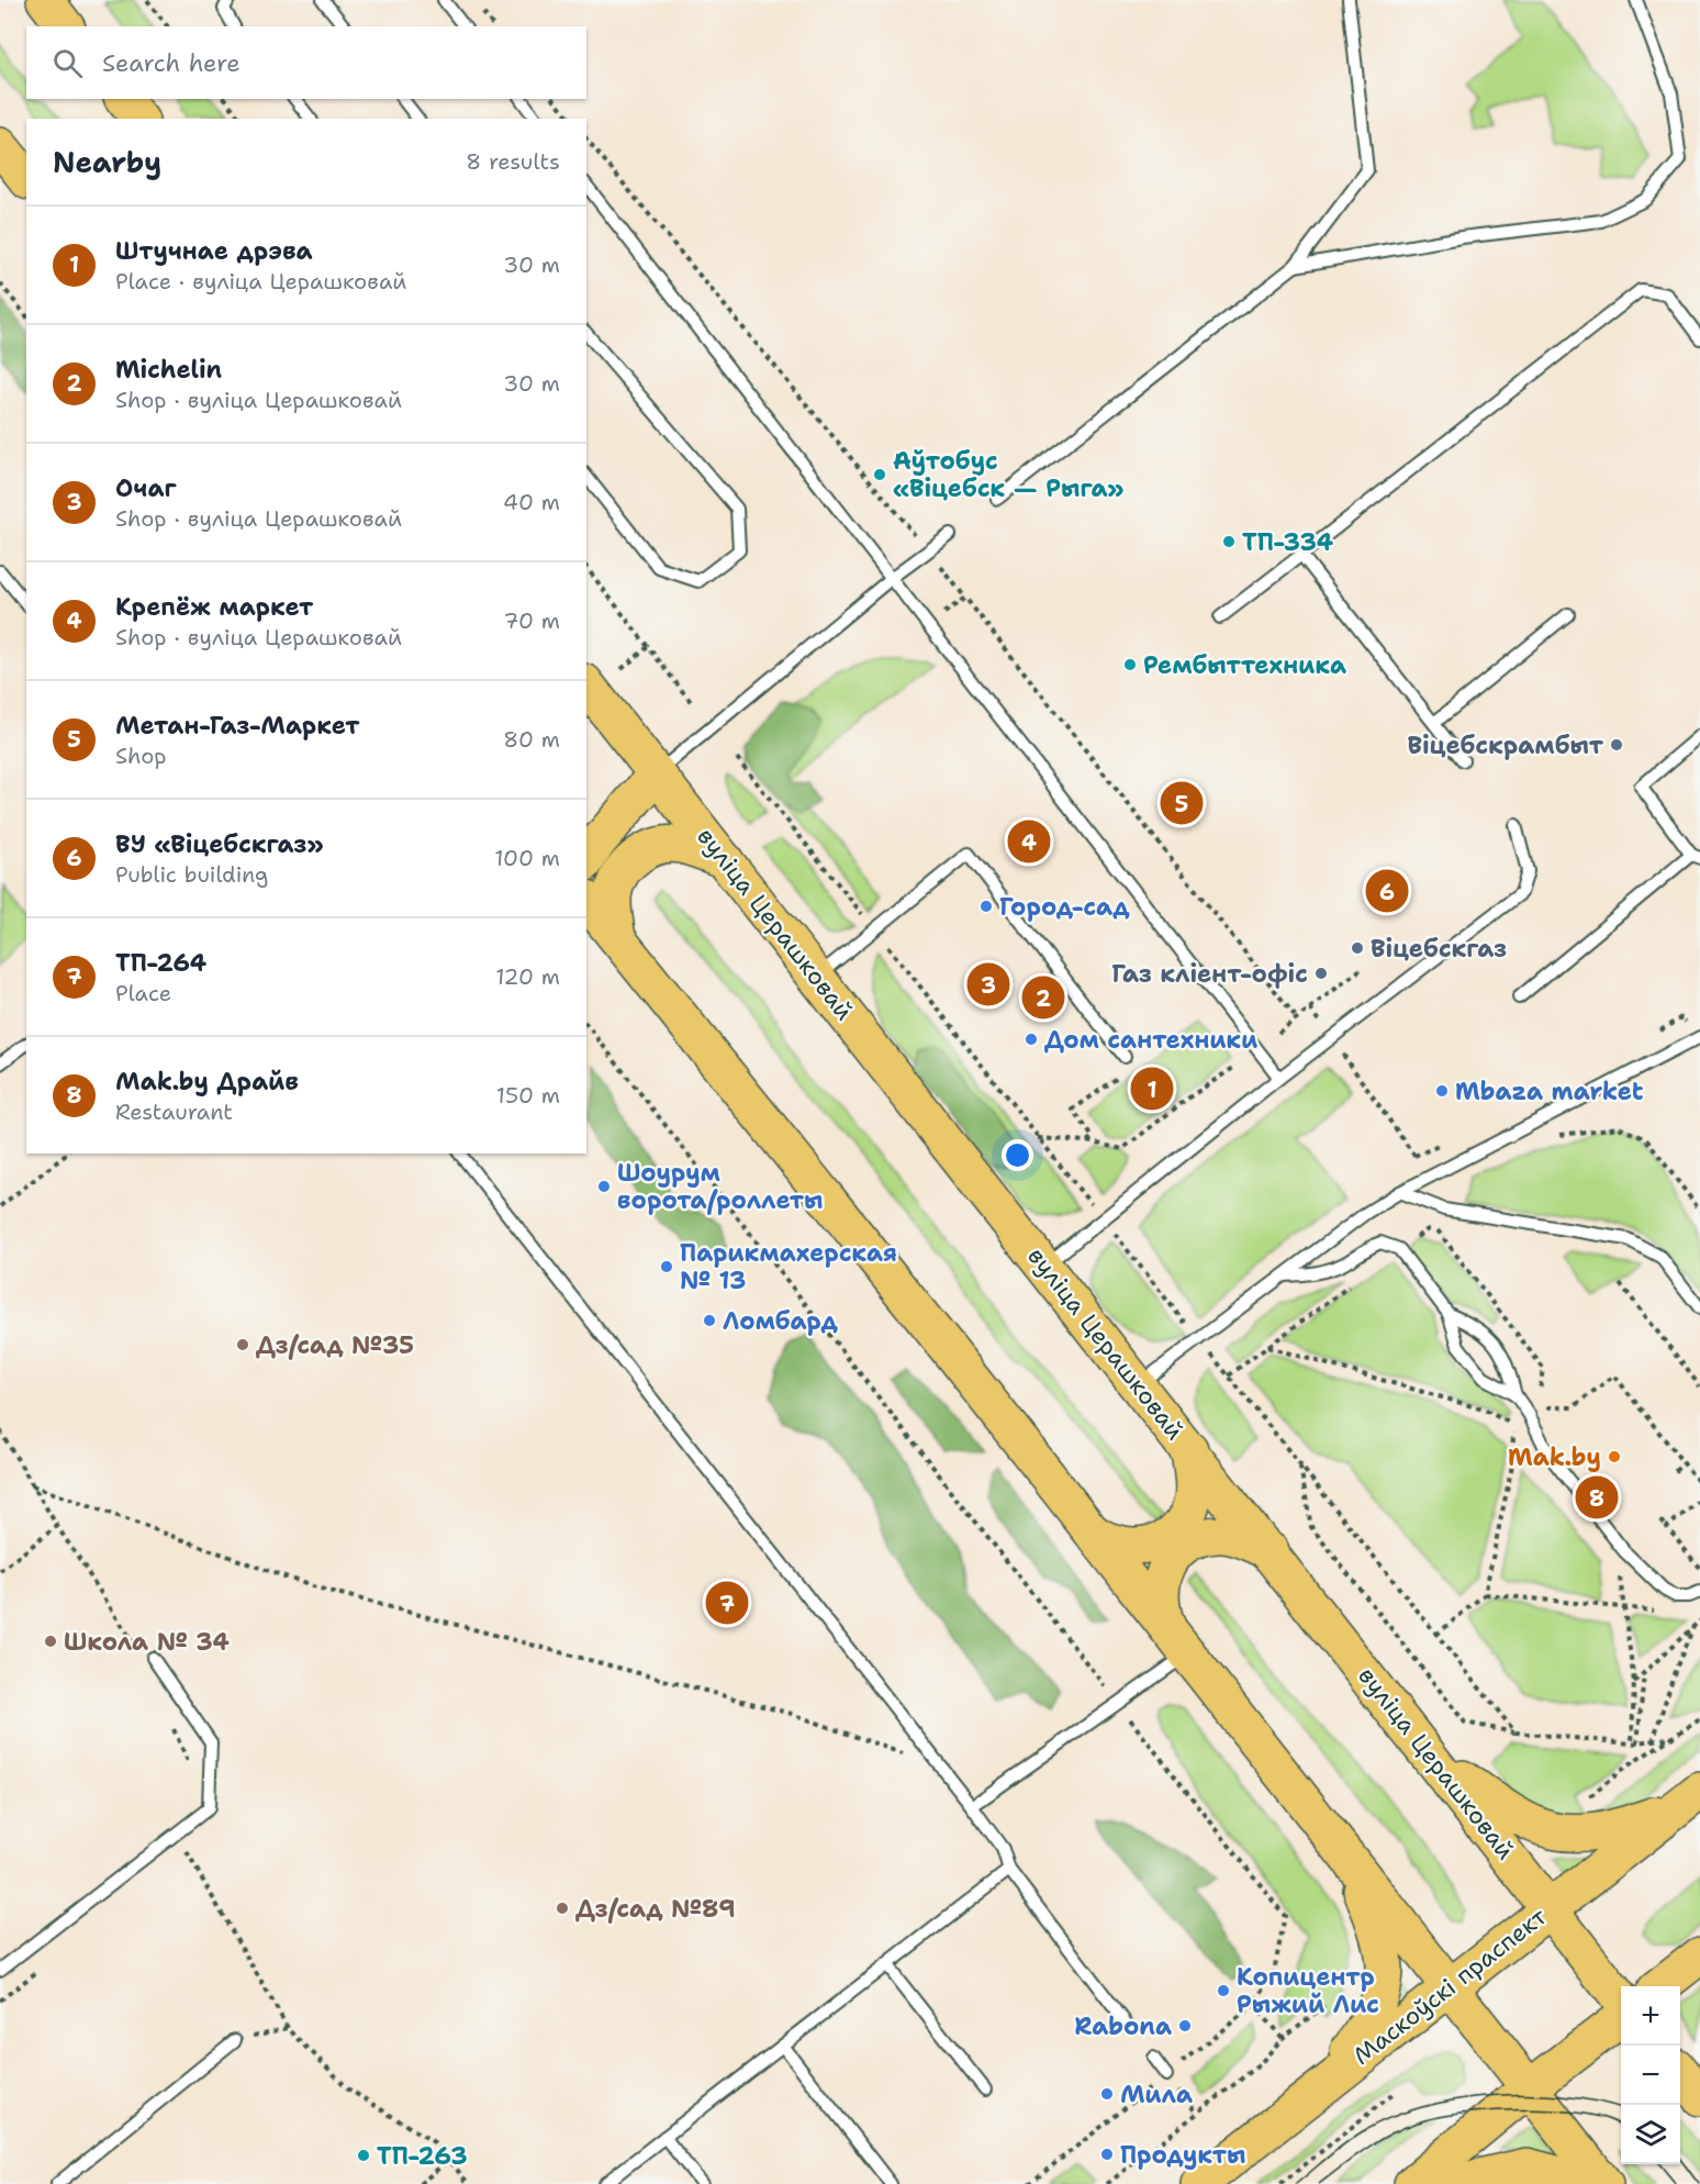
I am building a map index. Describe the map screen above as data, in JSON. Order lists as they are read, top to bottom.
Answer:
{
  "streets": {
    "main road": ["вуліца Церашковай", "Маскоўскі праспект"]
  },
  "crossings": [
    ["вуліца Церашковай", "Маскоўскі праспект"]
  ],
  "places": [
    "Аўтобус «Віцебск — Рыга»",
    "ТП-334",
    "Рембыттехника",
    "Віцебскрамбыт",
    "Город-сад",
    "Віцебскгаз",
    "Газ кліент-офіс",
    "Дом сантехники",
    "Mbaza market",
    "Шоурум ворота/роллеты",
    "Парикмахерская № 13",
    "Ломбард",
    "Дз/сад №35",
    "Mak.by",
    "Школа № 34",
    "Дз/сад №89",
    "Копицентр Рыжий Лис",
    "Rabona",
    "Мила",
    "Продукты",
    "ТП-263"
  ],
  "page": {
    "search": "Search here",
    "heading": ["Nearby", "8 results"],
    "list": [
      {
        "mark": "1",
        "name": "Штучнае дрэва",
        "note": "Place · вуліца Церашковай",
        "value": "30 m"
      },
      {
        "mark": "2",
        "name": "Michelin",
        "note": "Shop · вуліца Церашковай",
        "value": "30 m"
      },
      {
        "mark": "3",
        "name": "Очаг",
        "note": "Shop · вуліца Церашковай",
        "value": "40 m"
      },
      {
        "mark": "4",
        "name": "Крепёж маркет",
        "note": "Shop · вуліца Церашковай",
        "value": "70 m"
      },
      {
        "mark": "5",
        "name": "Метан-Газ-Маркет",
        "note": "Shop",
        "value": "80 m"
      },
      {
        "mark": "6",
        "name": "ВУ «Віцебскгаз»",
        "note": "Public building",
        "value": "100 m"
      },
      {
        "mark": "7",
        "name": "ТП-264",
        "note": "Place",
        "value": "120 m"
      },
      {
        "mark": "8",
        "name": "Маk.by Драйв",
        "note": "Restaurant",
        "value": "150 m"
      }
    ],
    "pins": [
      "5",
      "4",
      "6",
      "3",
      "2",
      "1",
      "8",
      "7"
    ],
    "map_buttons": ["+", "−"]
  }
}
